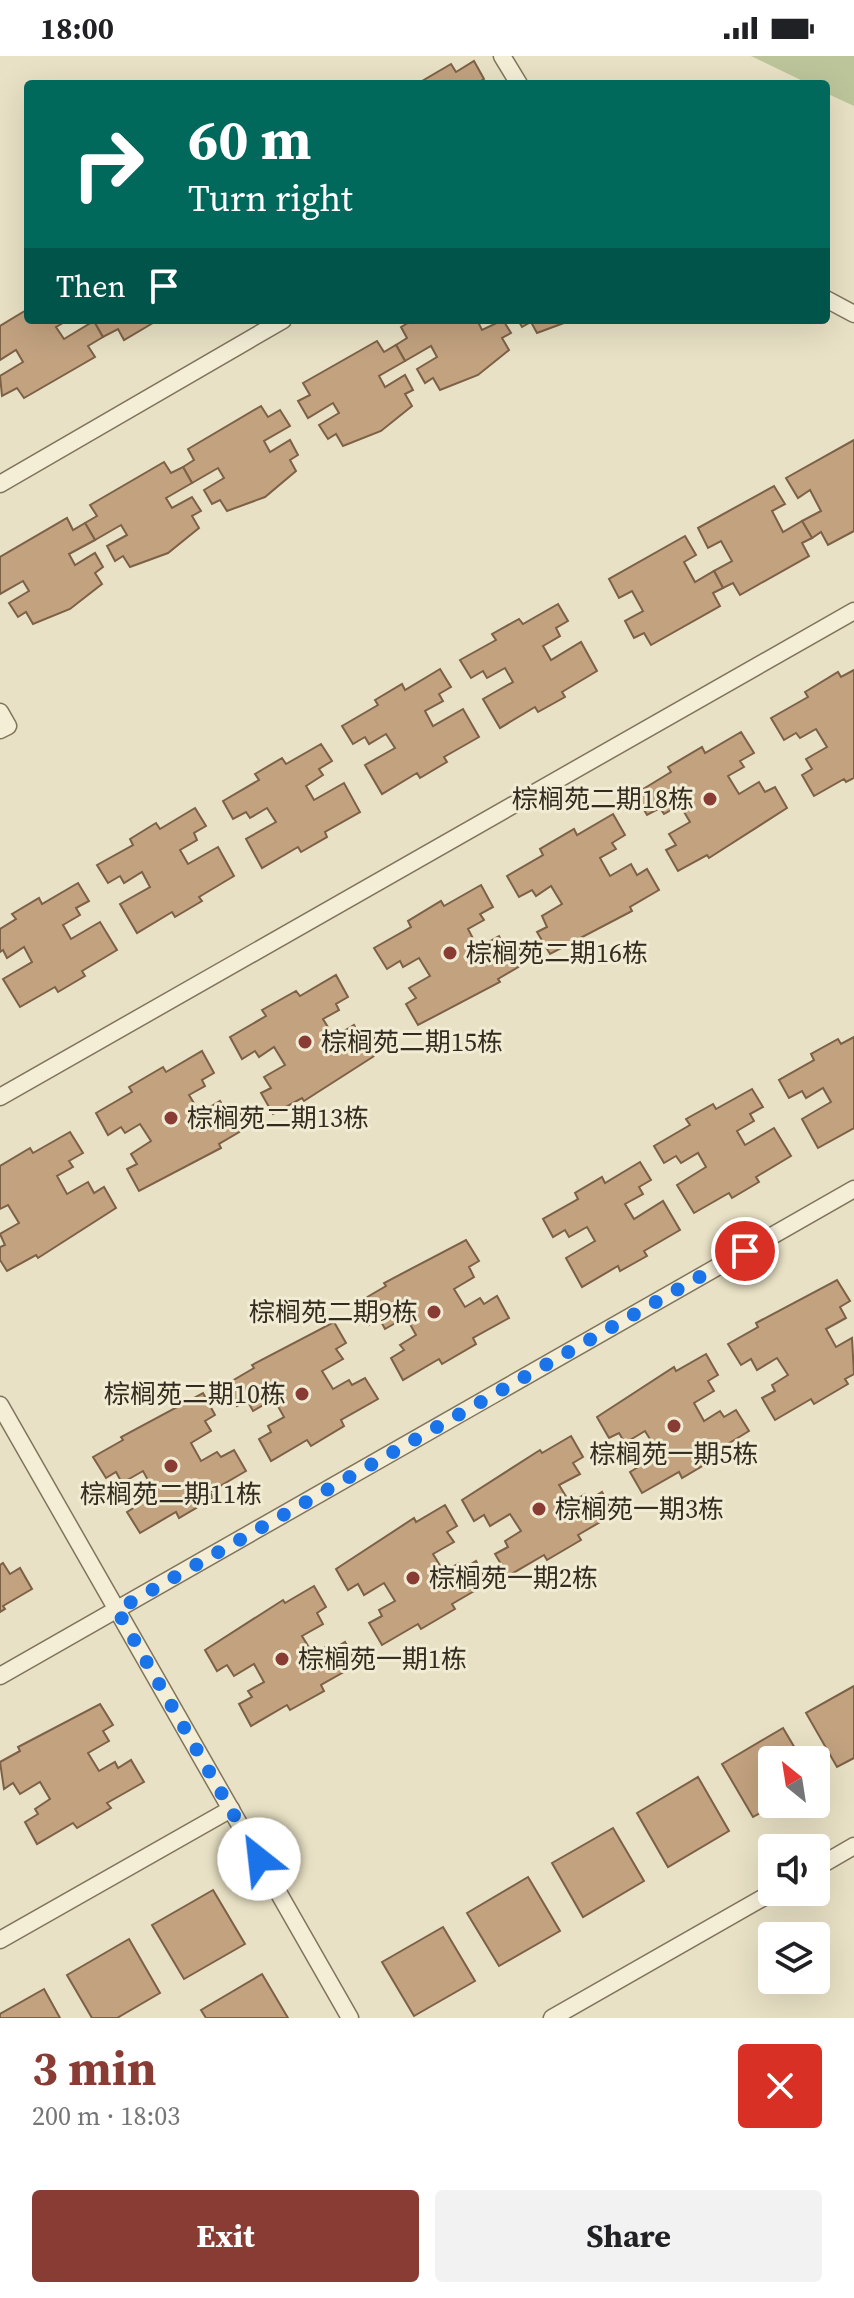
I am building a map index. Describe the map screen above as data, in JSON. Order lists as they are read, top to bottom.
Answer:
{
  "places": [
    "棕榈苑二期18栋",
    "棕榈苑二期16栋",
    "棕榈苑二期15栋",
    "棕榈苑二期13栋",
    "棕榈苑二期9栋",
    "棕榈苑二期10栋",
    "棕榈苑一期5栋",
    "棕榈苑二期11栋",
    "棕榈苑一期3栋",
    "棕榈苑一期2栋",
    "棕榈苑一期1栋"
  ],
  "north": "top left",
  "page": {
    "status": "18:00",
    "turn": ["60 m", "Turn right"],
    "then": "Then",
    "heading": ["3 min", "200 m · 18:03"],
    "buttons": ["Exit", "Share"]
  }
}
